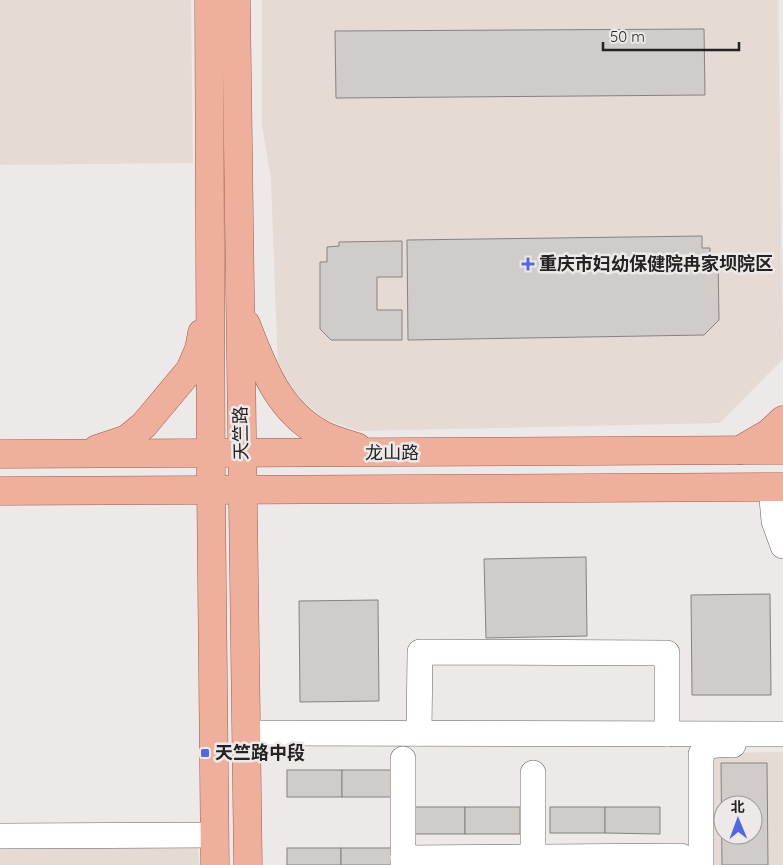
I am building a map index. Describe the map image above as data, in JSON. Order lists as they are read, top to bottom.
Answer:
{
  "streets": {
    "main road": ["天竺路", "龙山路"]
  },
  "crossings": [
    ["天竺路", "龙山路"]
  ],
  "places": {
    "health": ["重庆市妇幼保健院冉家坝院区"],
    "transit": ["天竺路中段"]
  },
  "scale_bar": "50 m",
  "north": "top"
}
